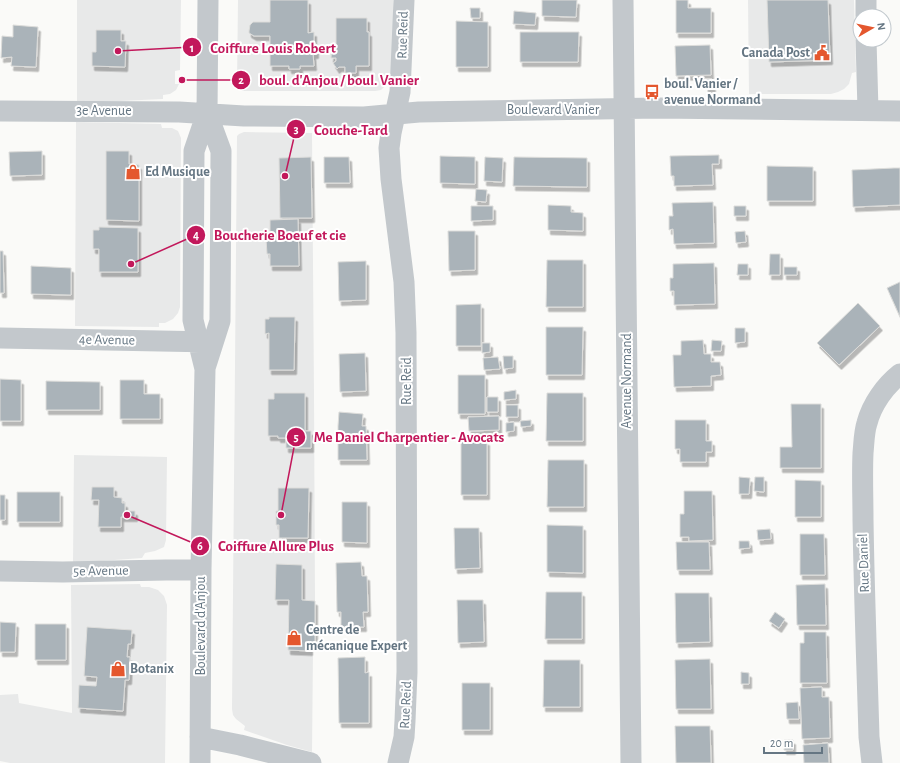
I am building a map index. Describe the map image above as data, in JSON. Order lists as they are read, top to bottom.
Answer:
{
  "streets": {
    "street": [
      "Rue Reid",
      "Boulevard Vanier",
      "3e Avenue",
      "4e Avenue",
      "Avenue Normand",
      "Rue Daniel",
      "5e Avenue",
      "Boulevard d'Anjou"
    ]
  },
  "crossings": [
    ["Rue Reid", "Boulevard Vanier"],
    ["Boulevard Vanier", "3e Avenue"],
    ["Boulevard Vanier", "Avenue Normand"],
    ["Boulevard Vanier", "Boulevard d'Anjou"],
    ["3e Avenue", "Boulevard d'Anjou"],
    ["4e Avenue", "Boulevard d'Anjou"],
    ["5e Avenue", "Boulevard d'Anjou"]
  ],
  "places": {
    "other": [
      "Coiffure Louis Robert",
      "boul. d'Anjou / boul. Vanier",
      "Couche-Tard",
      "Boucherie Boeuf et cie",
      "Coiffure Allure Plus",
      "Me Daniel Charpentier - Avocats"
    ],
    "public building": ["Canada Post"],
    "bus stop": ["boul. Vanier / avenue Normand"],
    "shop": ["Ed Musique", "Centre de mécanique Expert", "Botanix"]
  },
  "scale_bar": "20 m",
  "north": "right"
}
